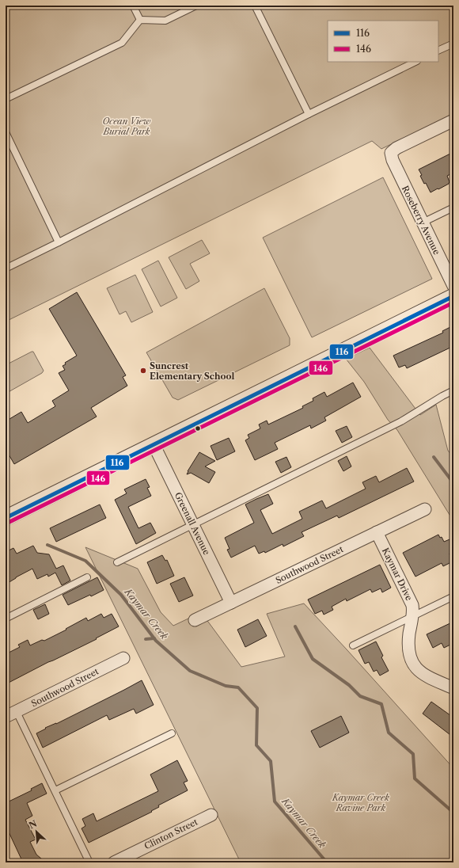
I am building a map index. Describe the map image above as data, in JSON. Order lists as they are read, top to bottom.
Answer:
{
  "streets": {
    "street": [
      "Roseberry Avenue",
      "Greenall Avenue",
      "Southwood Street",
      "Kaymar Drive",
      "Clinton Street"
    ]
  },
  "crossings": [
    ["Greenall Avenue", "Southwood Street"],
    ["Southwood Street", "Kaymar Drive"]
  ],
  "water": ["Kaymar Creek"],
  "parks": ["Ocean View Burial Park", "Kaymar Creek Ravine Park"],
  "places": ["Suncrest Elementary School"],
  "lines": ["transit line 116", "transit line 146"],
  "legend": ["116", "146"],
  "north": "top left"
}
